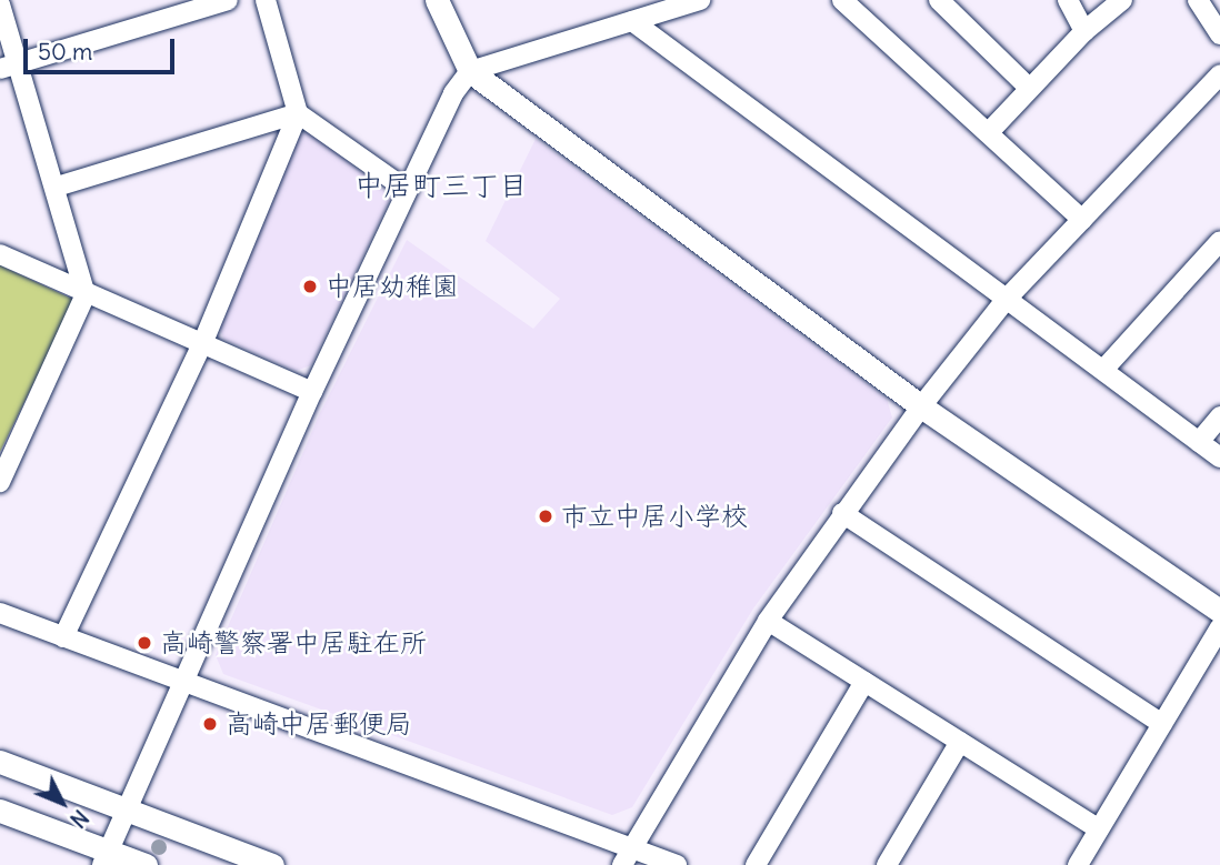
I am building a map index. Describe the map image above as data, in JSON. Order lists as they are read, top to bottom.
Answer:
{
  "districts": ["中居町三丁目"],
  "places": [
    "中居幼稚園",
    "市立中居小学校",
    "高崎警察署中居駐在所",
    "高崎中居郵便局"
  ],
  "scale_bar": "50 m",
  "north": "bottom right"
}
